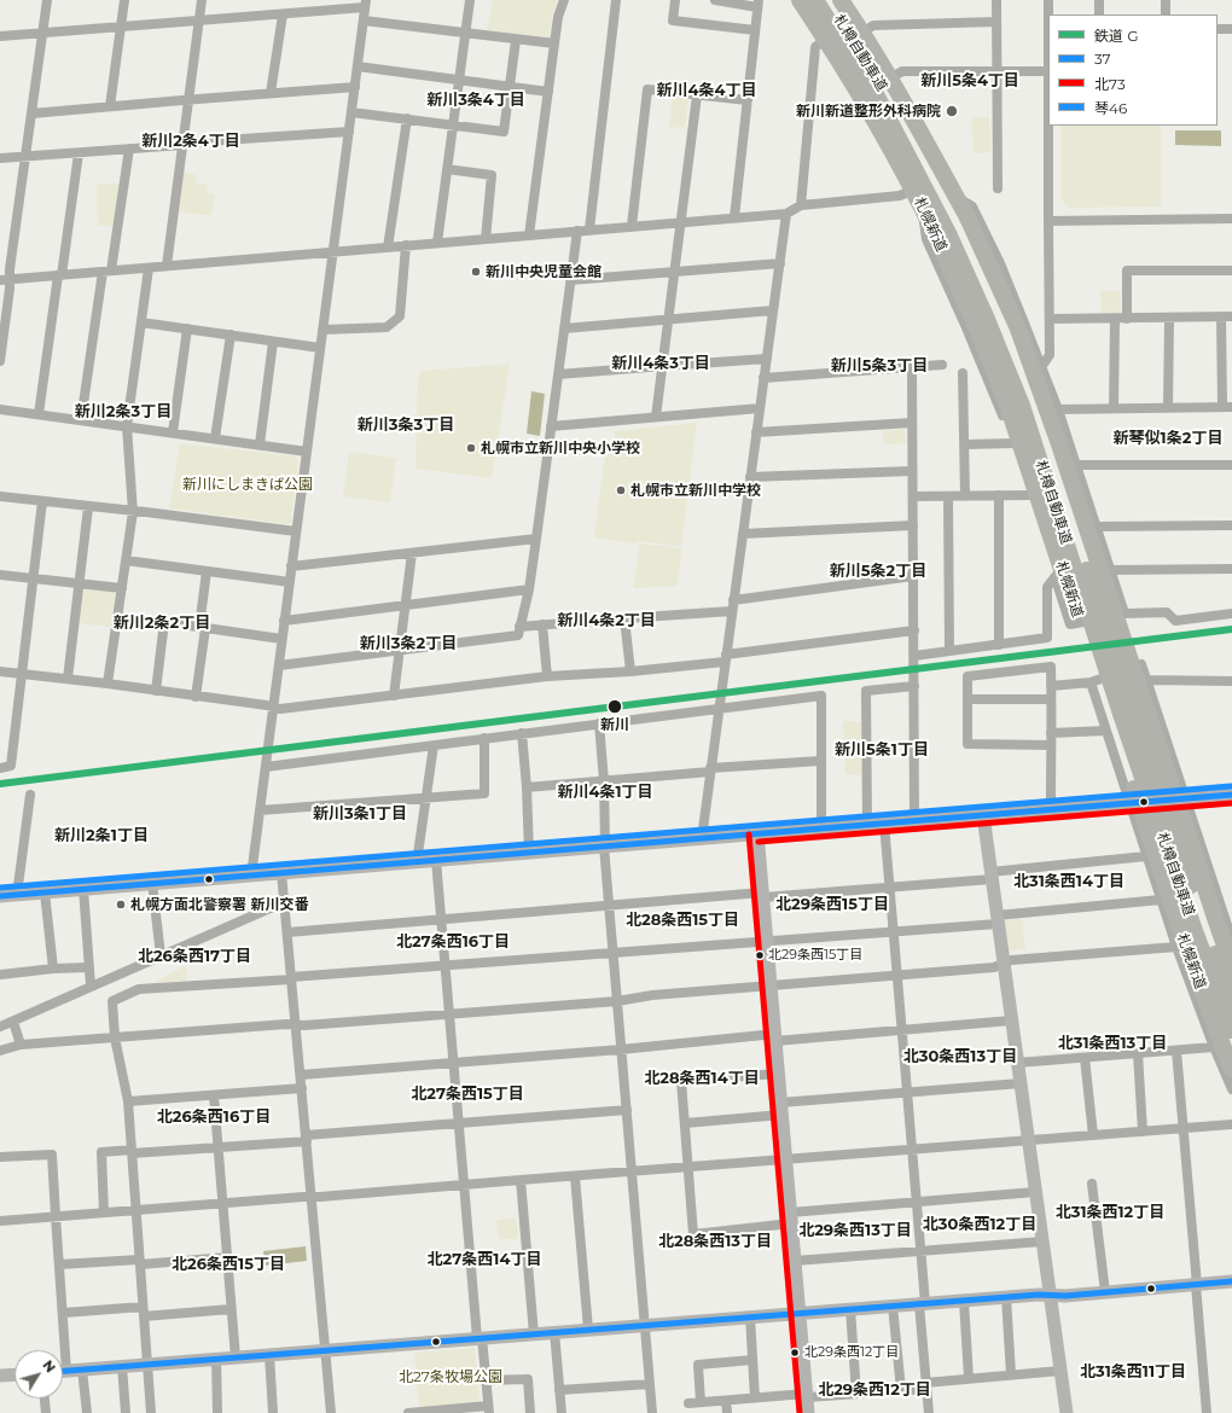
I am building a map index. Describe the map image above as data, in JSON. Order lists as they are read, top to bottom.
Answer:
{
  "streets": {
    "highway": ["札樽自動車道", "札幌新道"]
  },
  "districts": [
    "新川5条4丁目",
    "新川4条4丁目",
    "新川3条4丁目",
    "新川2条4丁目",
    "新川4条3丁目",
    "新川5条3丁目",
    "新川2条3丁目",
    "新川3条3丁目",
    "新琴似1条2丁目",
    "新川5条2丁目",
    "新川4条2丁目",
    "新川2条2丁目",
    "新川3条2丁目",
    "新川5条1丁目",
    "新川4条1丁目",
    "新川3条1丁目",
    "新川2条1丁目",
    "北31条西14丁目",
    "北29条西15丁目",
    "北28条西15丁目",
    "北27条西16丁目",
    "北26条西17丁目",
    "北31条西13丁目",
    "北30条西13丁目",
    "北28条西14丁目",
    "北27条西15丁目",
    "北26条西16丁目",
    "北31条西12丁目",
    "北30条西12丁目",
    "北29条西13丁目",
    "北28条西13丁目",
    "北27条西14丁目",
    "北26条西15丁目",
    "北31条西11丁目",
    "北29条西12丁目"
  ],
  "parks": ["新川にしまきば公園", "北27条牧場公園"],
  "places": [
    "新川新道整形外科病院",
    "新川中央児童会館",
    "札幌市立新川中央小学校",
    "札幌市立新川中学校",
    "新川",
    "札幌方面北警察署 新川交番",
    "北29条西15丁目",
    "北29条西12丁目"
  ],
  "lines": [
    "rail line G",
    "transit line 琴46",
    "transit line 37",
    "transit line 北73"
  ],
  "legend": [
    "鉄道 G",
    "37",
    "北73",
    "琴46"
  ],
  "north": "top right"
}
